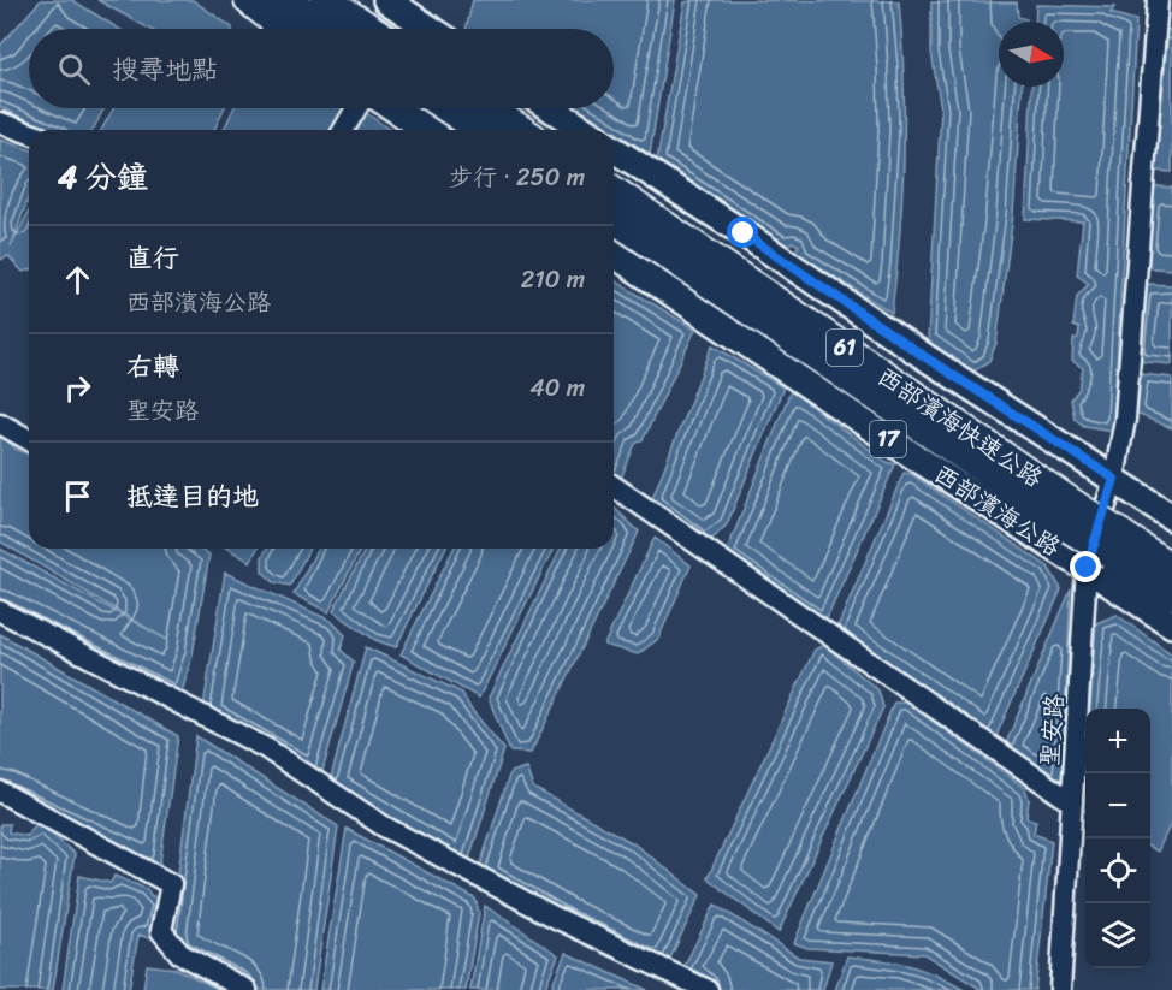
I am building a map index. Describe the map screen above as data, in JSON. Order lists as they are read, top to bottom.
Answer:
{
  "streets": {
    "highway": ["61", "西部濱海快速公路"],
    "main road": ["17", "西部濱海公路"],
    "street": ["聖安路"]
  },
  "crossings": [
    ["西部濱海快速公路", "西部濱海公路"],
    ["西部濱海快速公路", "聖安路"],
    ["西部濱海公路", "聖安路"]
  ],
  "north": "right",
  "page": {
    "search": "搜尋地點",
    "heading": ["4 分鐘", "步行 · 250 m"],
    "list": [
      ["直行", "西部濱海公路", "210 m"],
      ["右轉", "聖安路", "40 m"],
      "抵達目的地"
    ],
    "map_buttons": ["+", "−"]
  }
}
